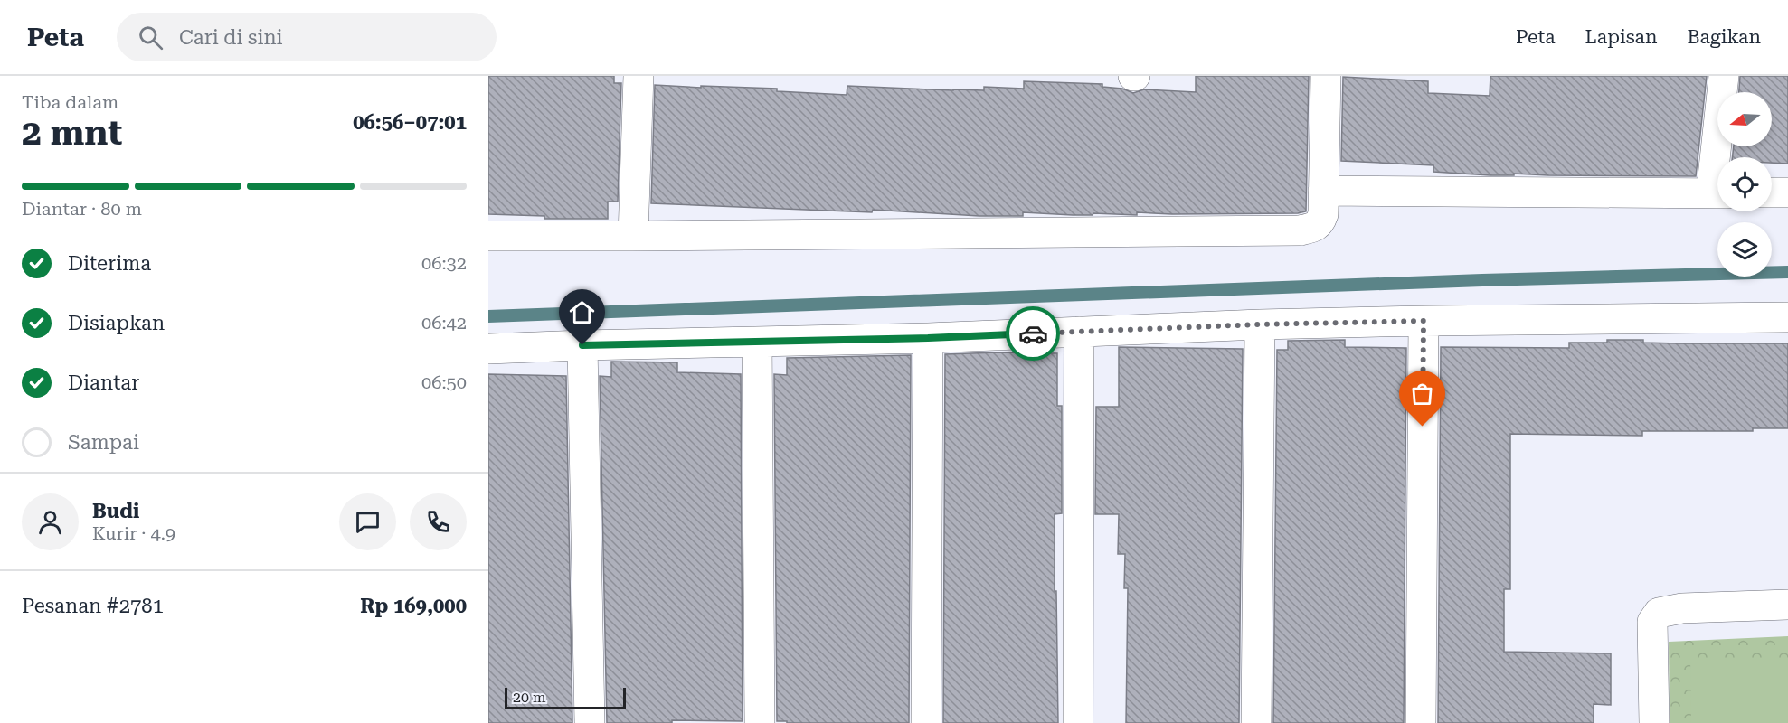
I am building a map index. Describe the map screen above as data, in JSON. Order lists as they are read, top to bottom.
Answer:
{
  "scale_bar": "20 m",
  "north": "left",
  "page": {
    "header": "Peta",
    "search": "Cari di sini",
    "nav": ["Peta", "Lapisan", "Bagikan"],
    "heading": ["2 mnt", "Tiba dalam", "06:56–07:01"],
    "panel": [
      "Budi",
      "Kurir · 4.9",
      "Pesanan #2781",
      "Rp 169,000"
    ],
    "bar": "Diantar · 80 m",
    "list": [
      ["Diterima", "06:32"],
      ["Disiapkan", "06:42"],
      ["Diantar", "06:50"],
      "Sampai"
    ],
    "scale": "20 m"
  }
}
